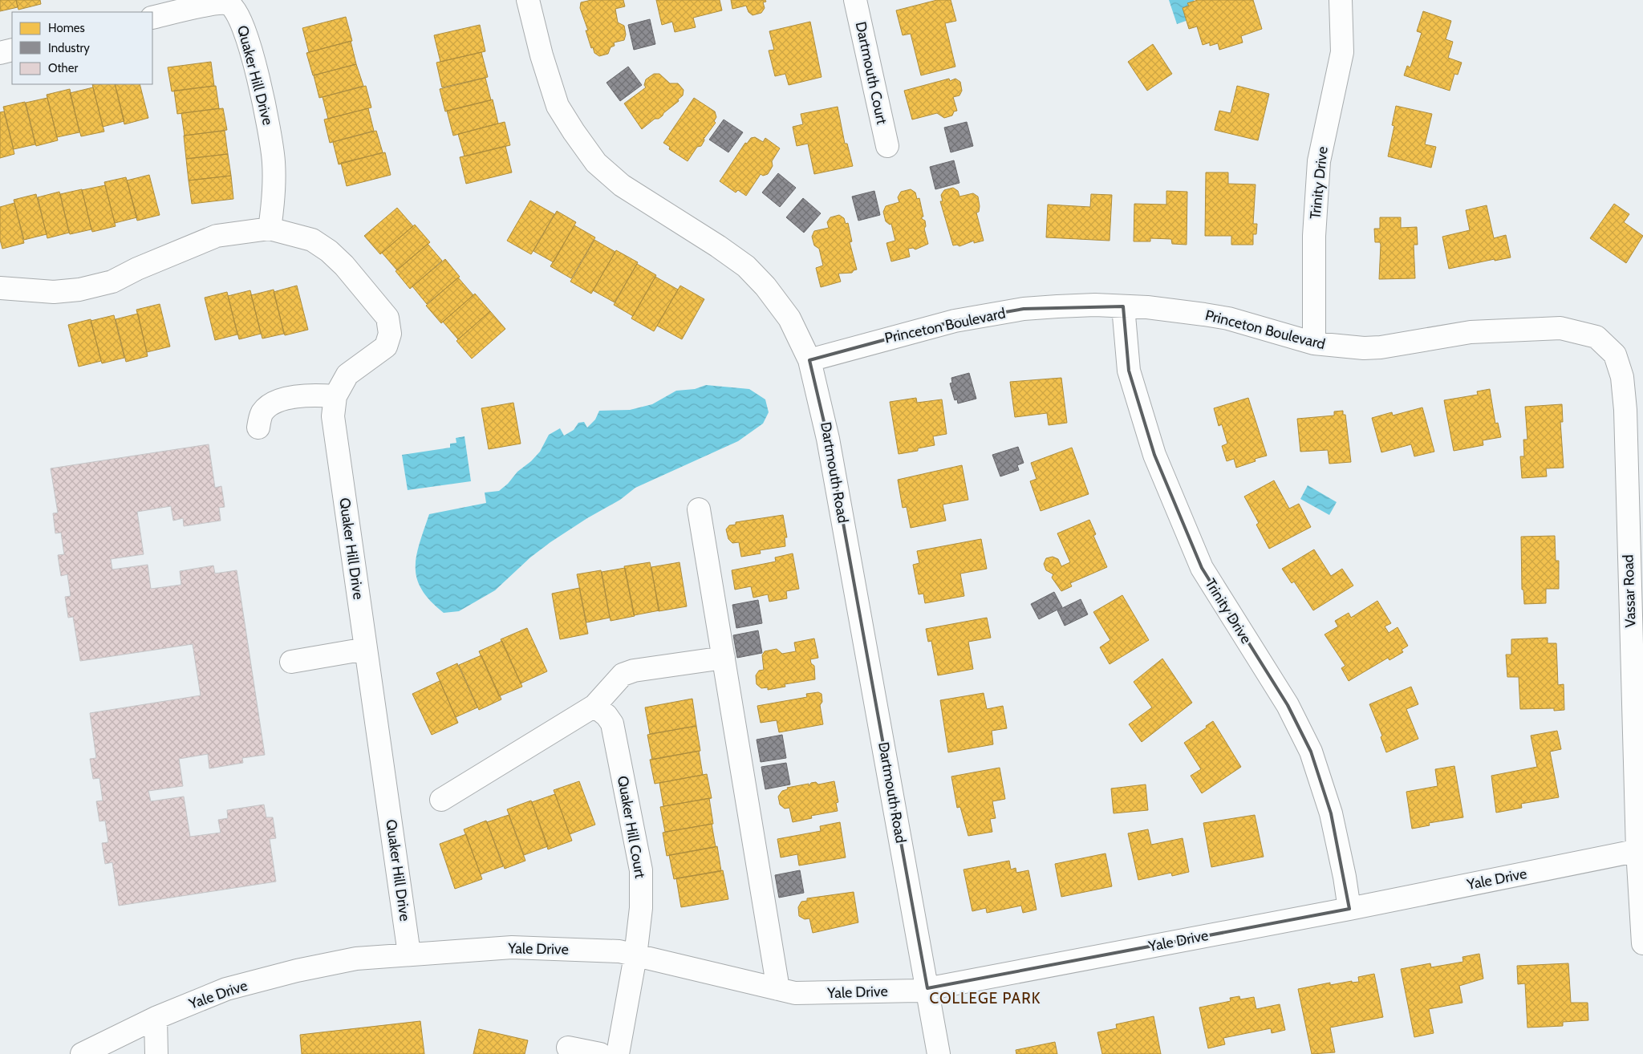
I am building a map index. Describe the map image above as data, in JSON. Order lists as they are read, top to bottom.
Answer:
{
  "streets": {
    "street": [
      "Dartmouth Court",
      "Quaker Hill Drive",
      "Trinity Drive",
      "Princeton Boulevard",
      "Dartmouth Road",
      "Vassar Road",
      "Quaker Hill Court",
      "Yale Drive"
    ]
  },
  "crossings": [
    ["Quaker Hill Drive", "Yale Drive"],
    ["Trinity Drive", "Princeton Boulevard"],
    ["Trinity Drive", "Yale Drive"],
    ["Princeton Boulevard", "Dartmouth Road"],
    ["Princeton Boulevard", "Vassar Road"],
    ["Dartmouth Road", "Yale Drive"],
    ["Vassar Road", "Yale Drive"],
    ["Quaker Hill Court", "Yale Drive"]
  ],
  "districts": ["COLLEGE PARK"],
  "legend": ["Homes", "Industry", "Other"]
}
